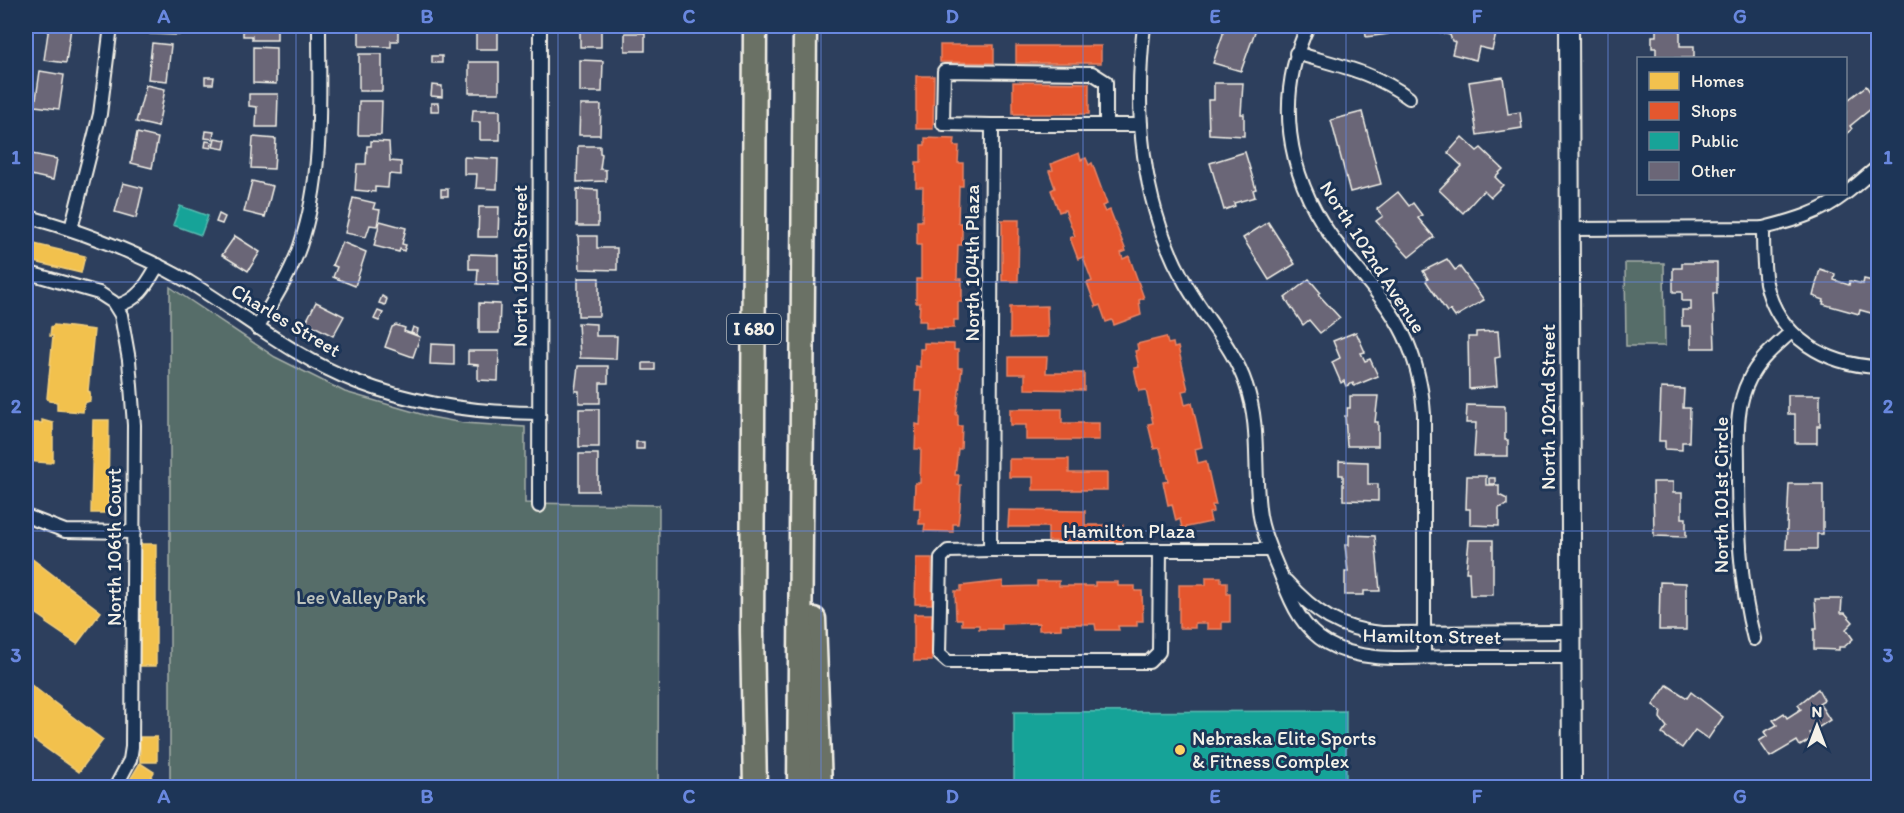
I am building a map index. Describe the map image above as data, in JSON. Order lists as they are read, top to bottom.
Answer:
{
  "streets": {
    "highway": ["I 680"],
    "main road": ["North 102nd Street"],
    "street": [
      "North 102nd Avenue",
      "North 104th Plaza",
      "North 105th Street",
      "Charles Street",
      "North 101st Circle",
      "Hamilton Plaza",
      "North 106th Court",
      "Hamilton Street"
    ]
  },
  "crossings": [
    ["North 102nd Avenue", "Hamilton Street"],
    ["North 104th Plaza", "Hamilton Plaza"],
    ["North 105th Street", "Charles Street"],
    ["North 102nd Street", "Hamilton Street"]
  ],
  "parks": ["Lee Valley Park"],
  "places": ["Nebraska Elite Sports & Fitness Complex"],
  "legend": [
    "Homes",
    "Shops",
    "Public",
    "Other"
  ],
  "north": "top",
  "grid": {
    "columns": [
      "A",
      "B",
      "C",
      "D",
      "E",
      "F",
      "G"
    ],
    "rows": ["1", "2", "3"]
  }
}
